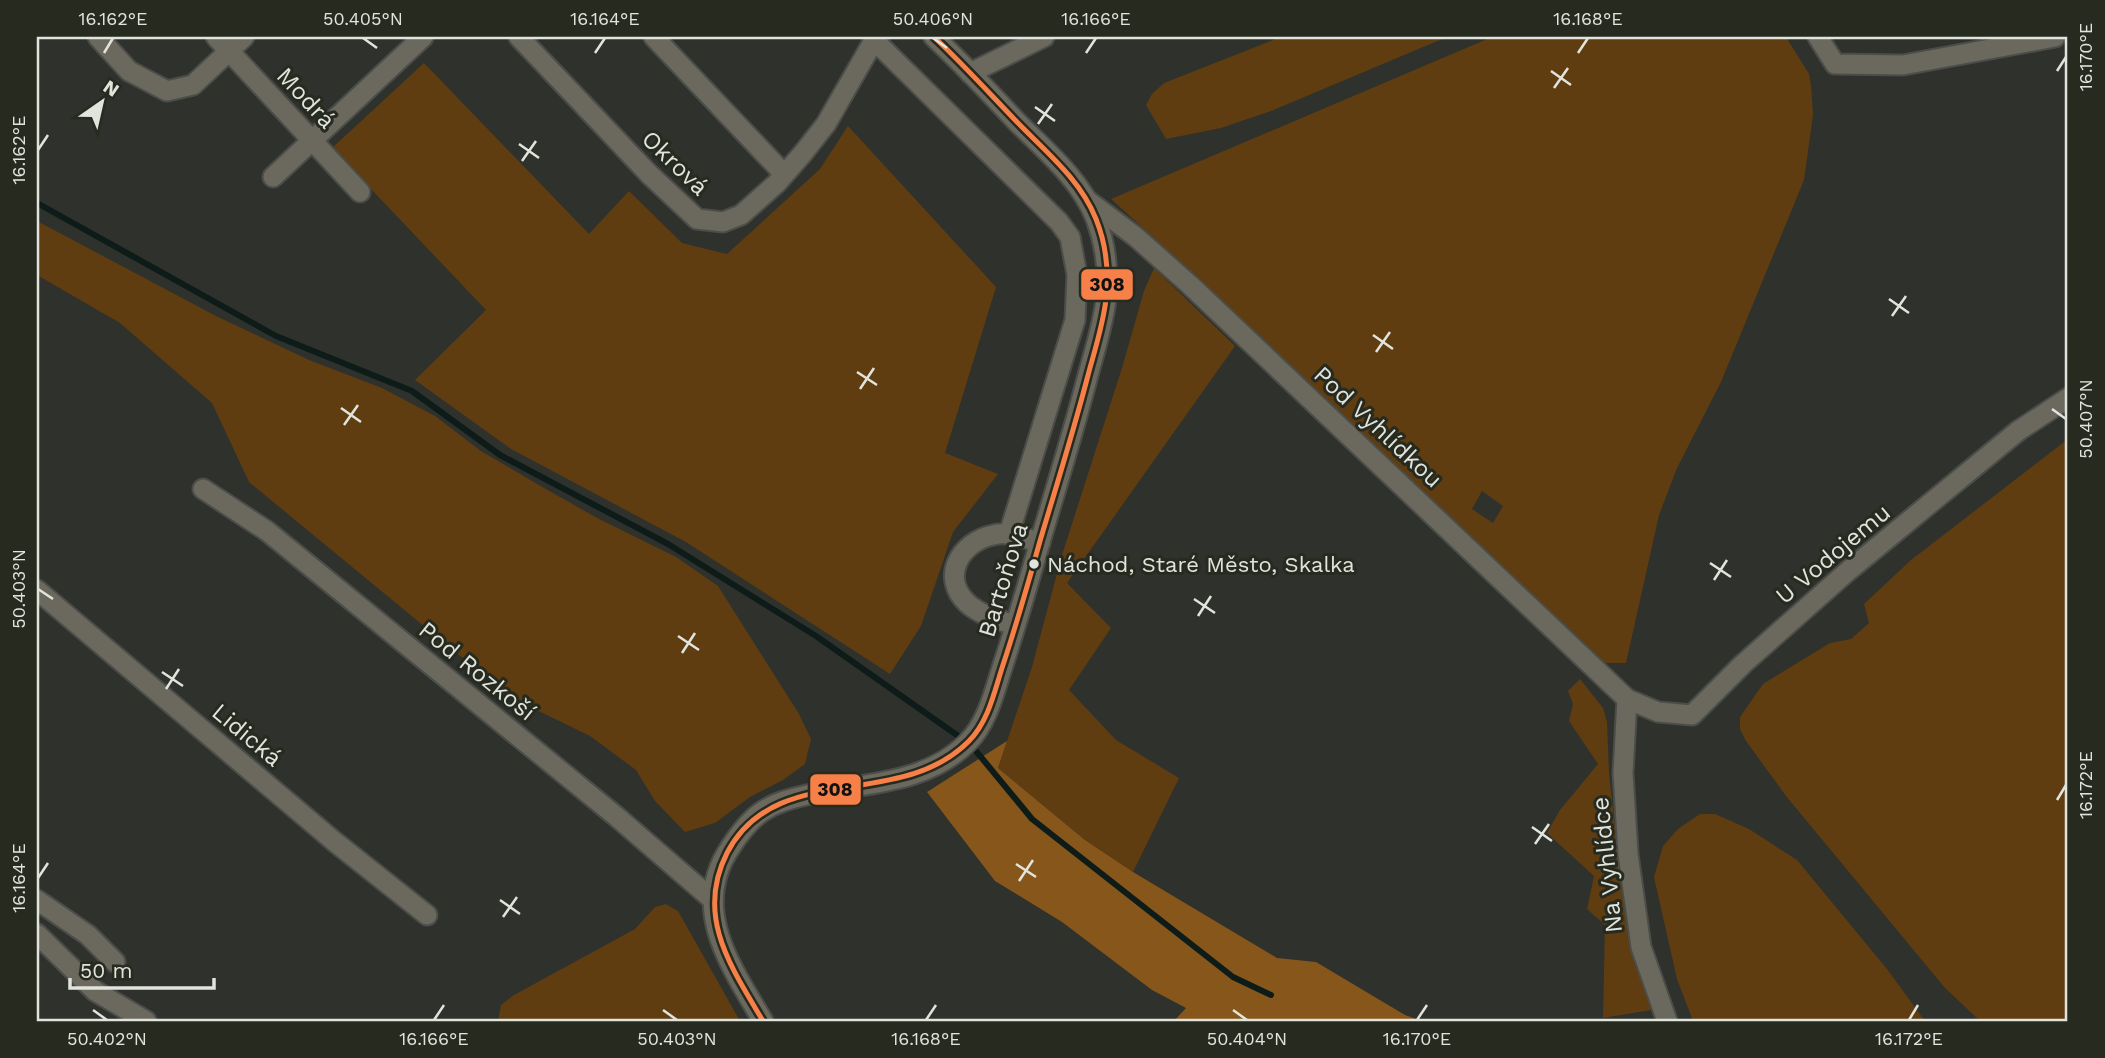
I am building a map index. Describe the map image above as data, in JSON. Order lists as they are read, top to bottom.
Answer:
{
  "streets": {
    "street": [
      "Modrá",
      "Okrová",
      "Pod Vyhlídkou",
      "U Vodojemu",
      "Bartoňova",
      "Pod Rozkoší",
      "Lidická",
      "Na Vyhlídce"
    ]
  },
  "crossings": [
    ["Pod Vyhlídkou", "U Vodojemu"],
    ["Pod Vyhlídkou", "Bartoňova"],
    ["Pod Vyhlídkou", "Na Vyhlídce"],
    ["U Vodojemu", "Na Vyhlídce"],
    ["Bartoňova", "Pod Rozkoší"]
  ],
  "places": ["Náchod, Staré Město, Skalka"],
  "lines": ["transit line 308"],
  "scale_bar": "50 m",
  "north": "top right",
  "coordinates": [
    "16.162°E",
    "50.405°N",
    "16.164°E",
    "50.406°N",
    "16.166°E",
    "16.168°E",
    "16.170°E",
    "50.407°N",
    "50.403°N",
    "16.172°E",
    "50.402°N",
    "50.404°N"
  ]
}
